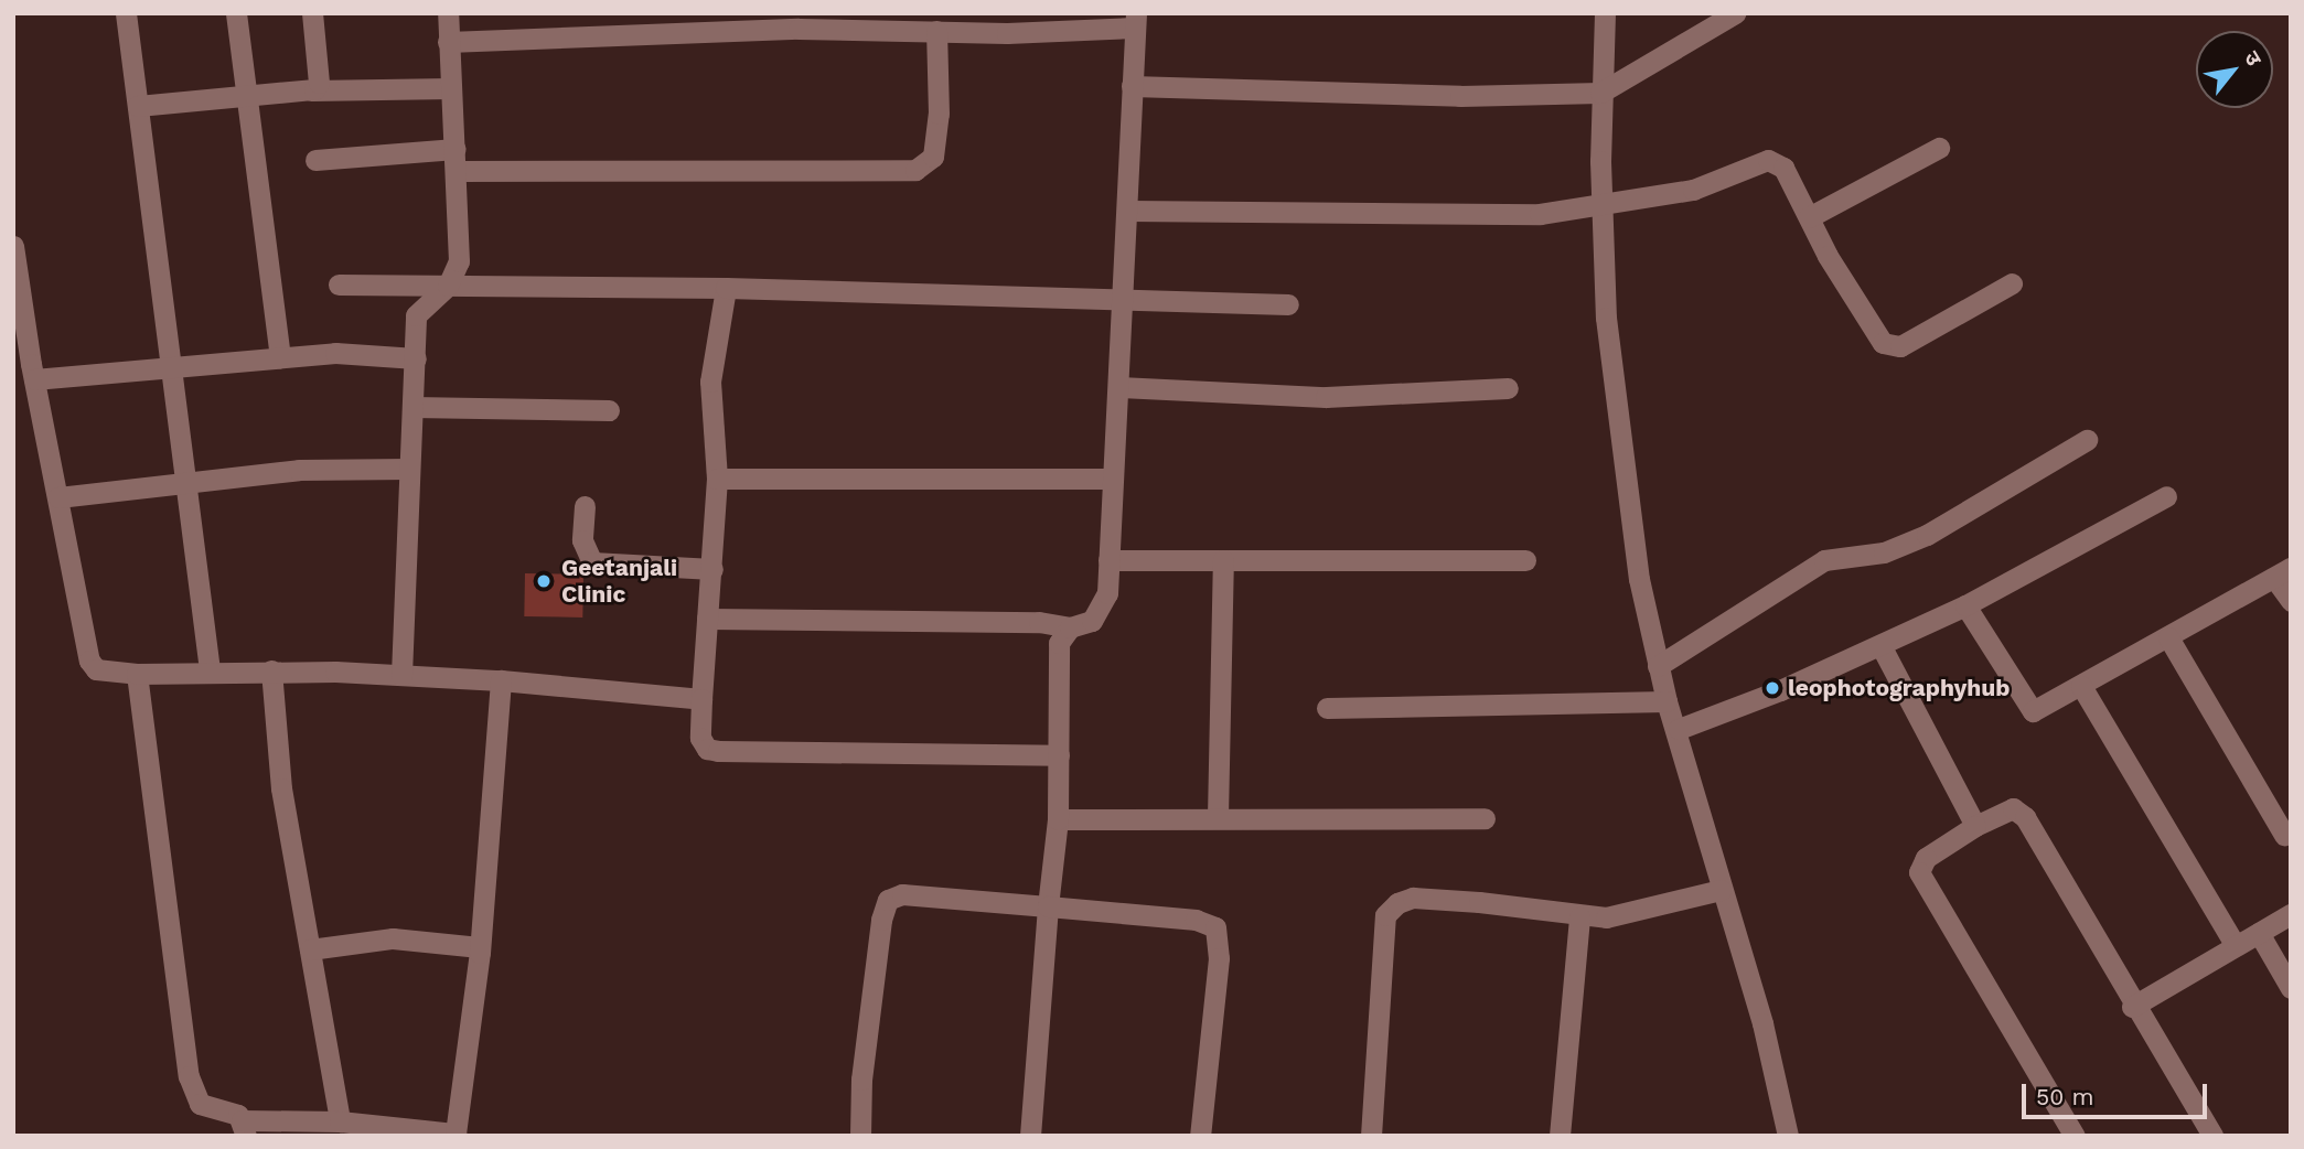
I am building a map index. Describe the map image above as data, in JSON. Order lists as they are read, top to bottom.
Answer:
{
  "places": ["Geetanjali Clinic", "leophotographyhub"],
  "scale_bar": "50 m",
  "north": "top right"
}
